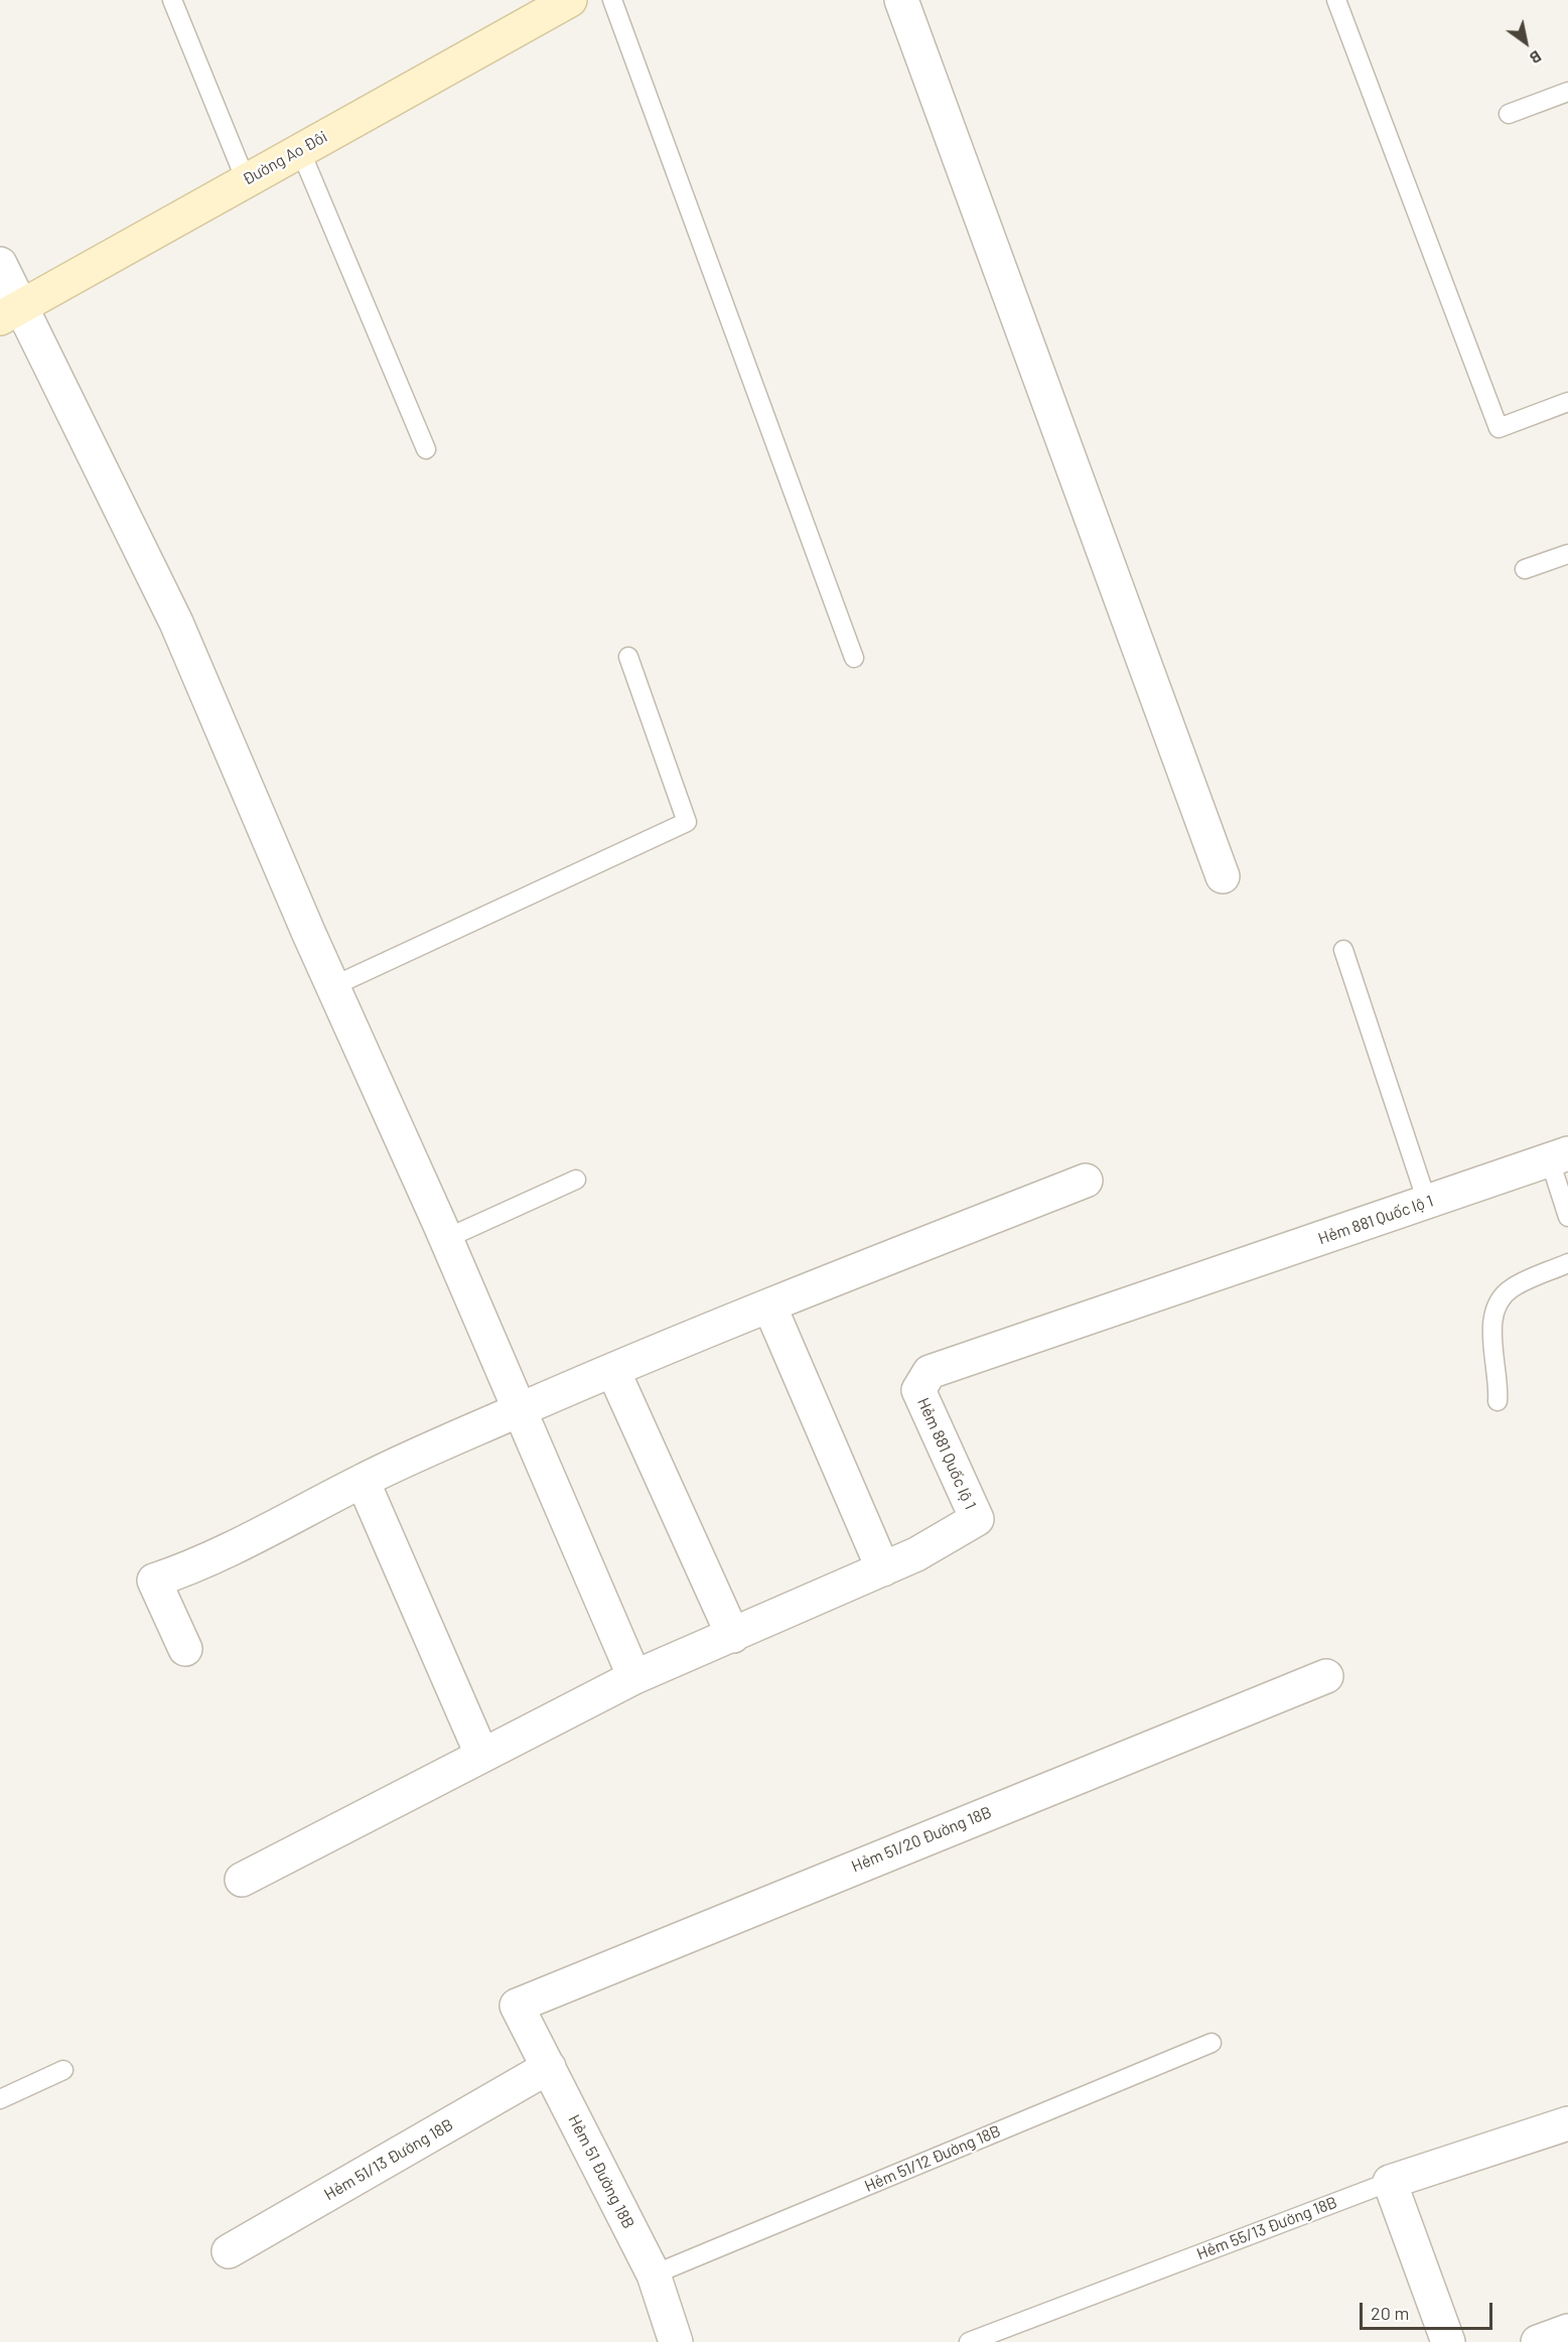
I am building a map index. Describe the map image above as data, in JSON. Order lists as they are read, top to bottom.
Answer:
{
  "streets": {
    "street": [
      "Đường Ao Đôi",
      "Hẻm 881 Quốc lộ 1",
      "Hẻm 51/20 Đường 18B",
      "Hẻm 51/13 Đường 18B",
      "Hẻm 51 Đường 18B",
      "Hẻm 55/13 Đường 18B"
    ],
    "lane": ["Hẻm 51/12 Đường 18B"]
  },
  "crossings": [
    ["Hẻm 51/20 Đường 18B", "Hẻm 51 Đường 18B"],
    ["Hẻm 51/12 Đường 18B", "Hẻm 51 Đường 18B"],
    ["Hẻm 51/13 Đường 18B", "Hẻm 51 Đường 18B"]
  ],
  "scale_bar": "20 m",
  "north": "bottom right"
}
